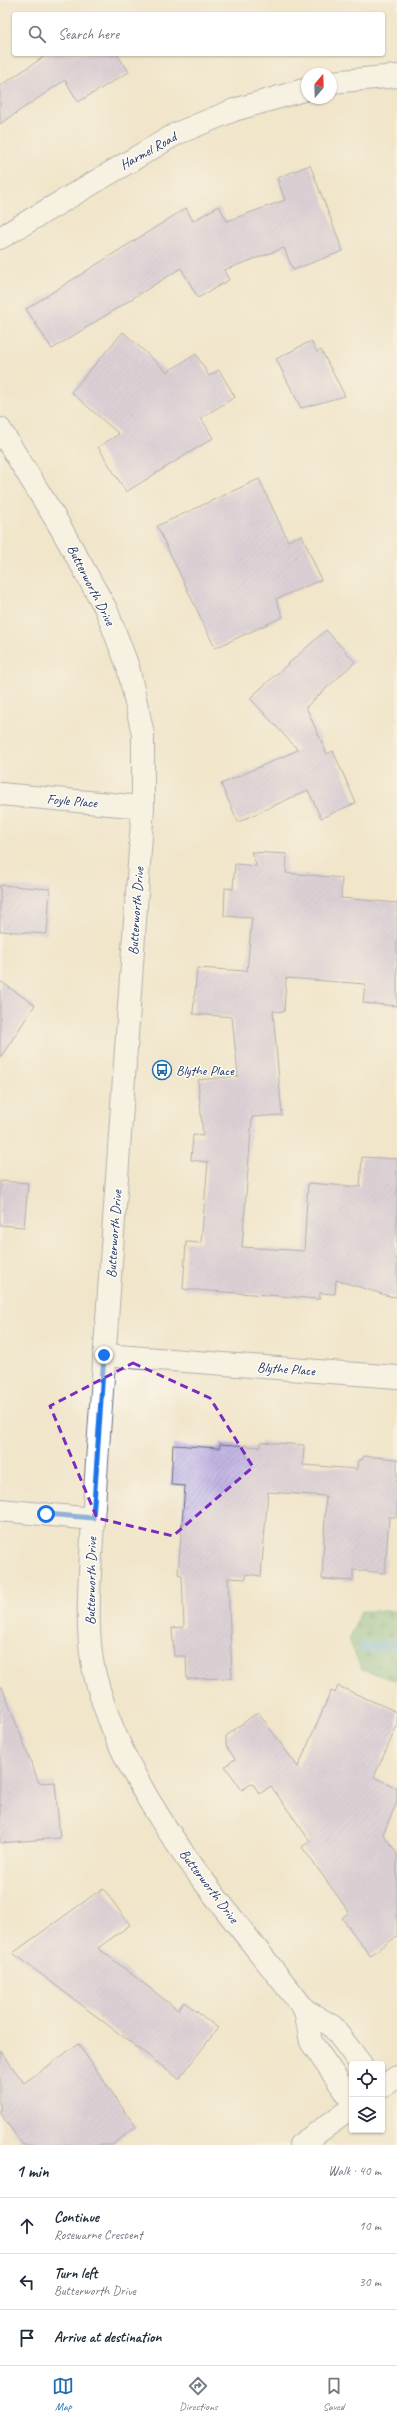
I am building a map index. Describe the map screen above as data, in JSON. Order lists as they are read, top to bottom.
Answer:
{
  "streets": {
    "street": [
      "Harmel Road",
      "Butterworth Drive",
      "Foyle Place",
      "Blythe Place"
    ]
  },
  "crossings": [
    ["Butterworth Drive", "Foyle Place"],
    ["Butterworth Drive", "Blythe Place"]
  ],
  "places": {
    "bus stop": ["Blythe Place"]
  },
  "north": "top",
  "page": {
    "search": "Search here",
    "heading": ["1 min", "Walk · 40 m"],
    "list": [
      ["Continue", "Rosewarne Crescent", "10 m"],
      ["Turn left", "Butterworth Drive", "30 m"],
      "Arrive at destination"
    ],
    "nav": ["Map", "Directions", "Saved"]
  }
}
